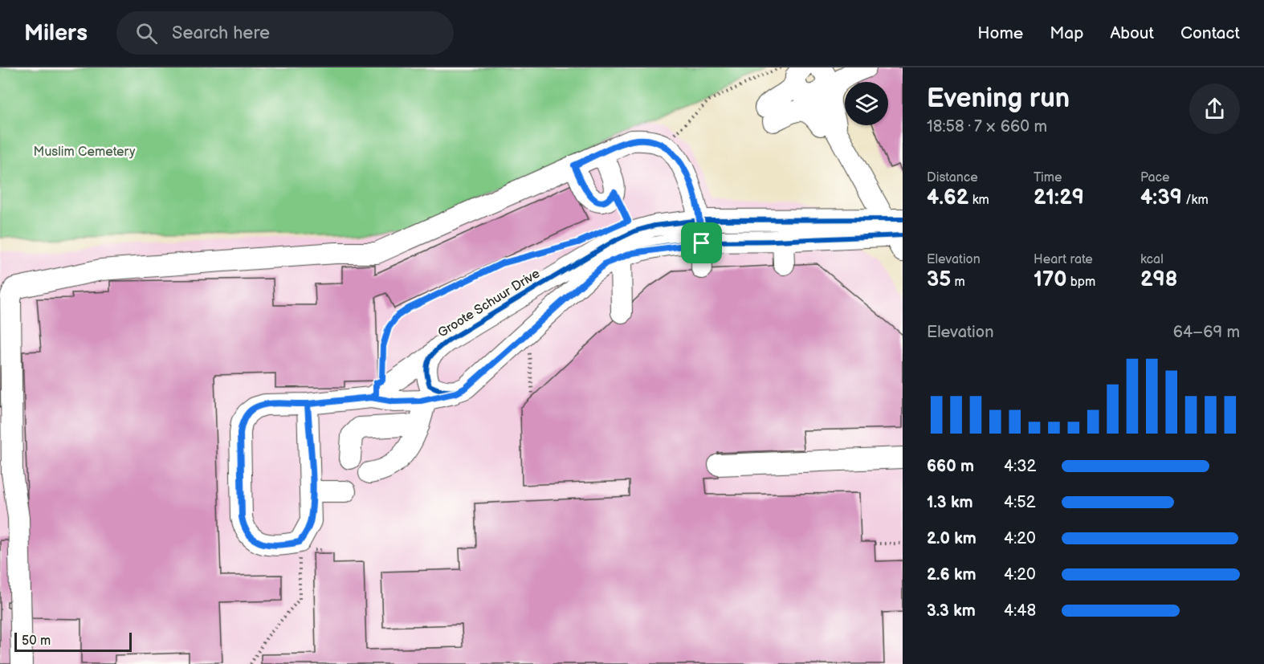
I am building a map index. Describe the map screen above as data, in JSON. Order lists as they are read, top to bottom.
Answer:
{
  "streets": {
    "street": ["Groote Schuur Drive"]
  },
  "parks": ["Muslim Cemetery"],
  "scale_bar": "50 m",
  "page": {
    "header": "Milers",
    "search": "Search here",
    "nav": [
      "Home",
      "Map",
      "About",
      "Contact"
    ],
    "heading": ["Evening run", "18:58 · 7 × 660 m"],
    "stats": [
      ["Distance", "4.62 km"],
      ["Time", "21:29"],
      ["Pace", "4:39 /km"],
      ["Elevation", "35 m"],
      ["Heart rate", "170 bpm"],
      ["kcal", "298"]
    ],
    "chart": ["Elevation", "64–69 m"],
    "list": [
      {
        "name": "660 m",
        "note": "4:32"
      },
      {
        "name": "1.3 km",
        "note": "4:52"
      },
      {
        "name": "2.0 km",
        "note": "4:20"
      },
      {
        "name": "2.6 km",
        "note": "4:20"
      },
      {
        "name": "3.3 km",
        "note": "4:48"
      }
    ],
    "scale": "50 m"
  }
}
